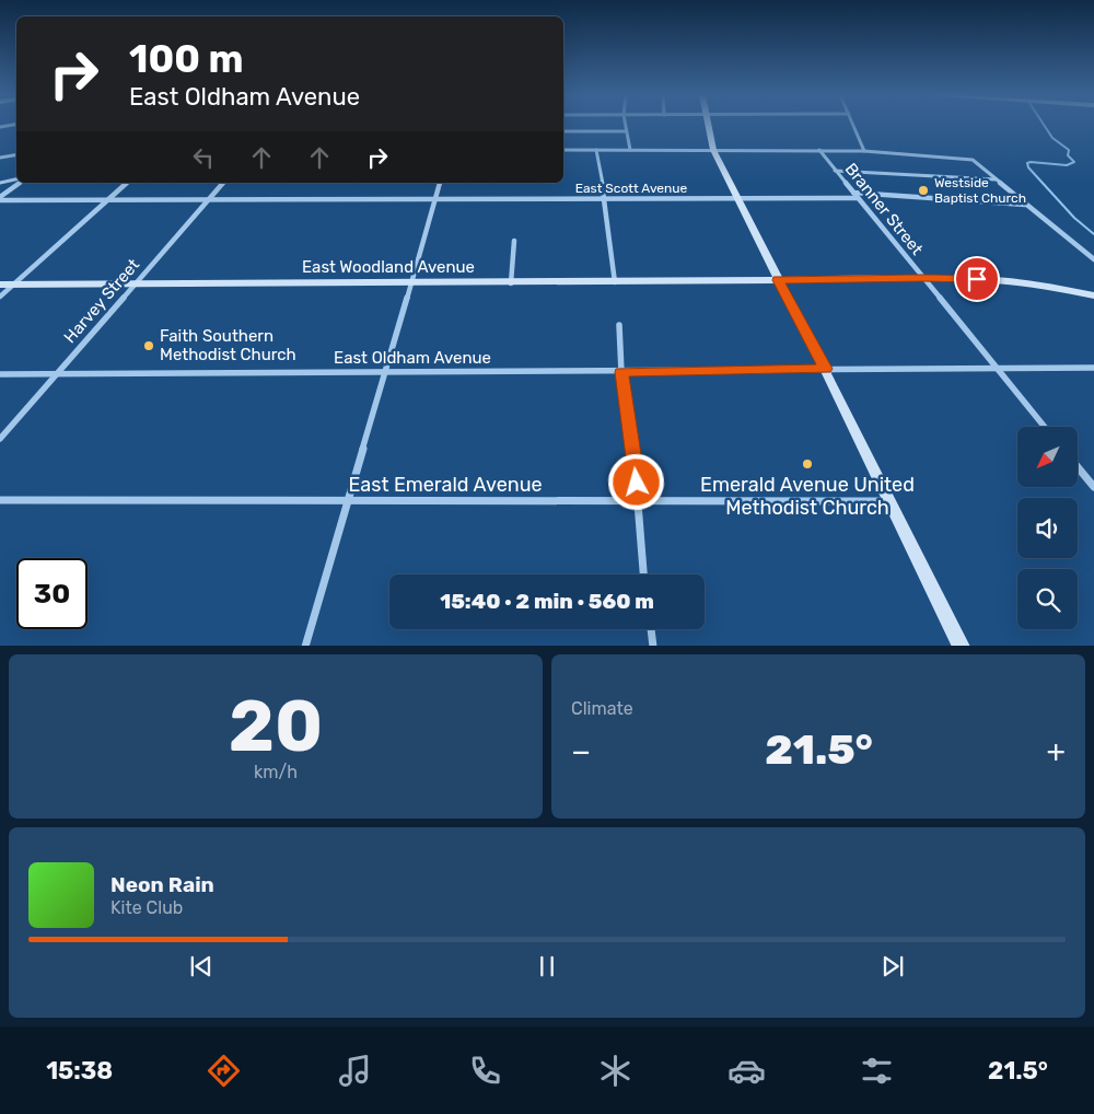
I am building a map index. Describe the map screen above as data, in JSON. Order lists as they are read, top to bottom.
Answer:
{
  "streets": {
    "main road": ["East Woodland Avenue"],
    "street": [
      "East Scott Avenue",
      "Branner Street",
      "Harvey Street",
      "East Oldham Avenue",
      "East Emerald Avenue"
    ]
  },
  "crossings": [
    ["East Scott Avenue", "Branner Street"],
    ["East Scott Avenue", "Harvey Street"],
    ["Branner Street", "East Woodland Avenue"],
    ["Branner Street", "East Oldham Avenue"],
    ["East Woodland Avenue", "Harvey Street"],
    ["Harvey Street", "East Oldham Avenue"]
  ],
  "places": ["Westside Baptist Church", "Faith Southern Methodist Church", "Emerald Avenue United Methodist Church"],
  "north": "bottom left",
  "page": {
    "turn": ["100 m", "East Oldham Avenue"],
    "limit": "30",
    "trip": "15:40 · 2 min · 560 m",
    "tile": [
      ["20", "km/h"],
      "Climate"
    ],
    "heat": ["−", "21.5°", "+"],
    "song": ["Neon Rain", "Kite Club"],
    "tabs": ["15:38", "21.5°"]
  }
}
